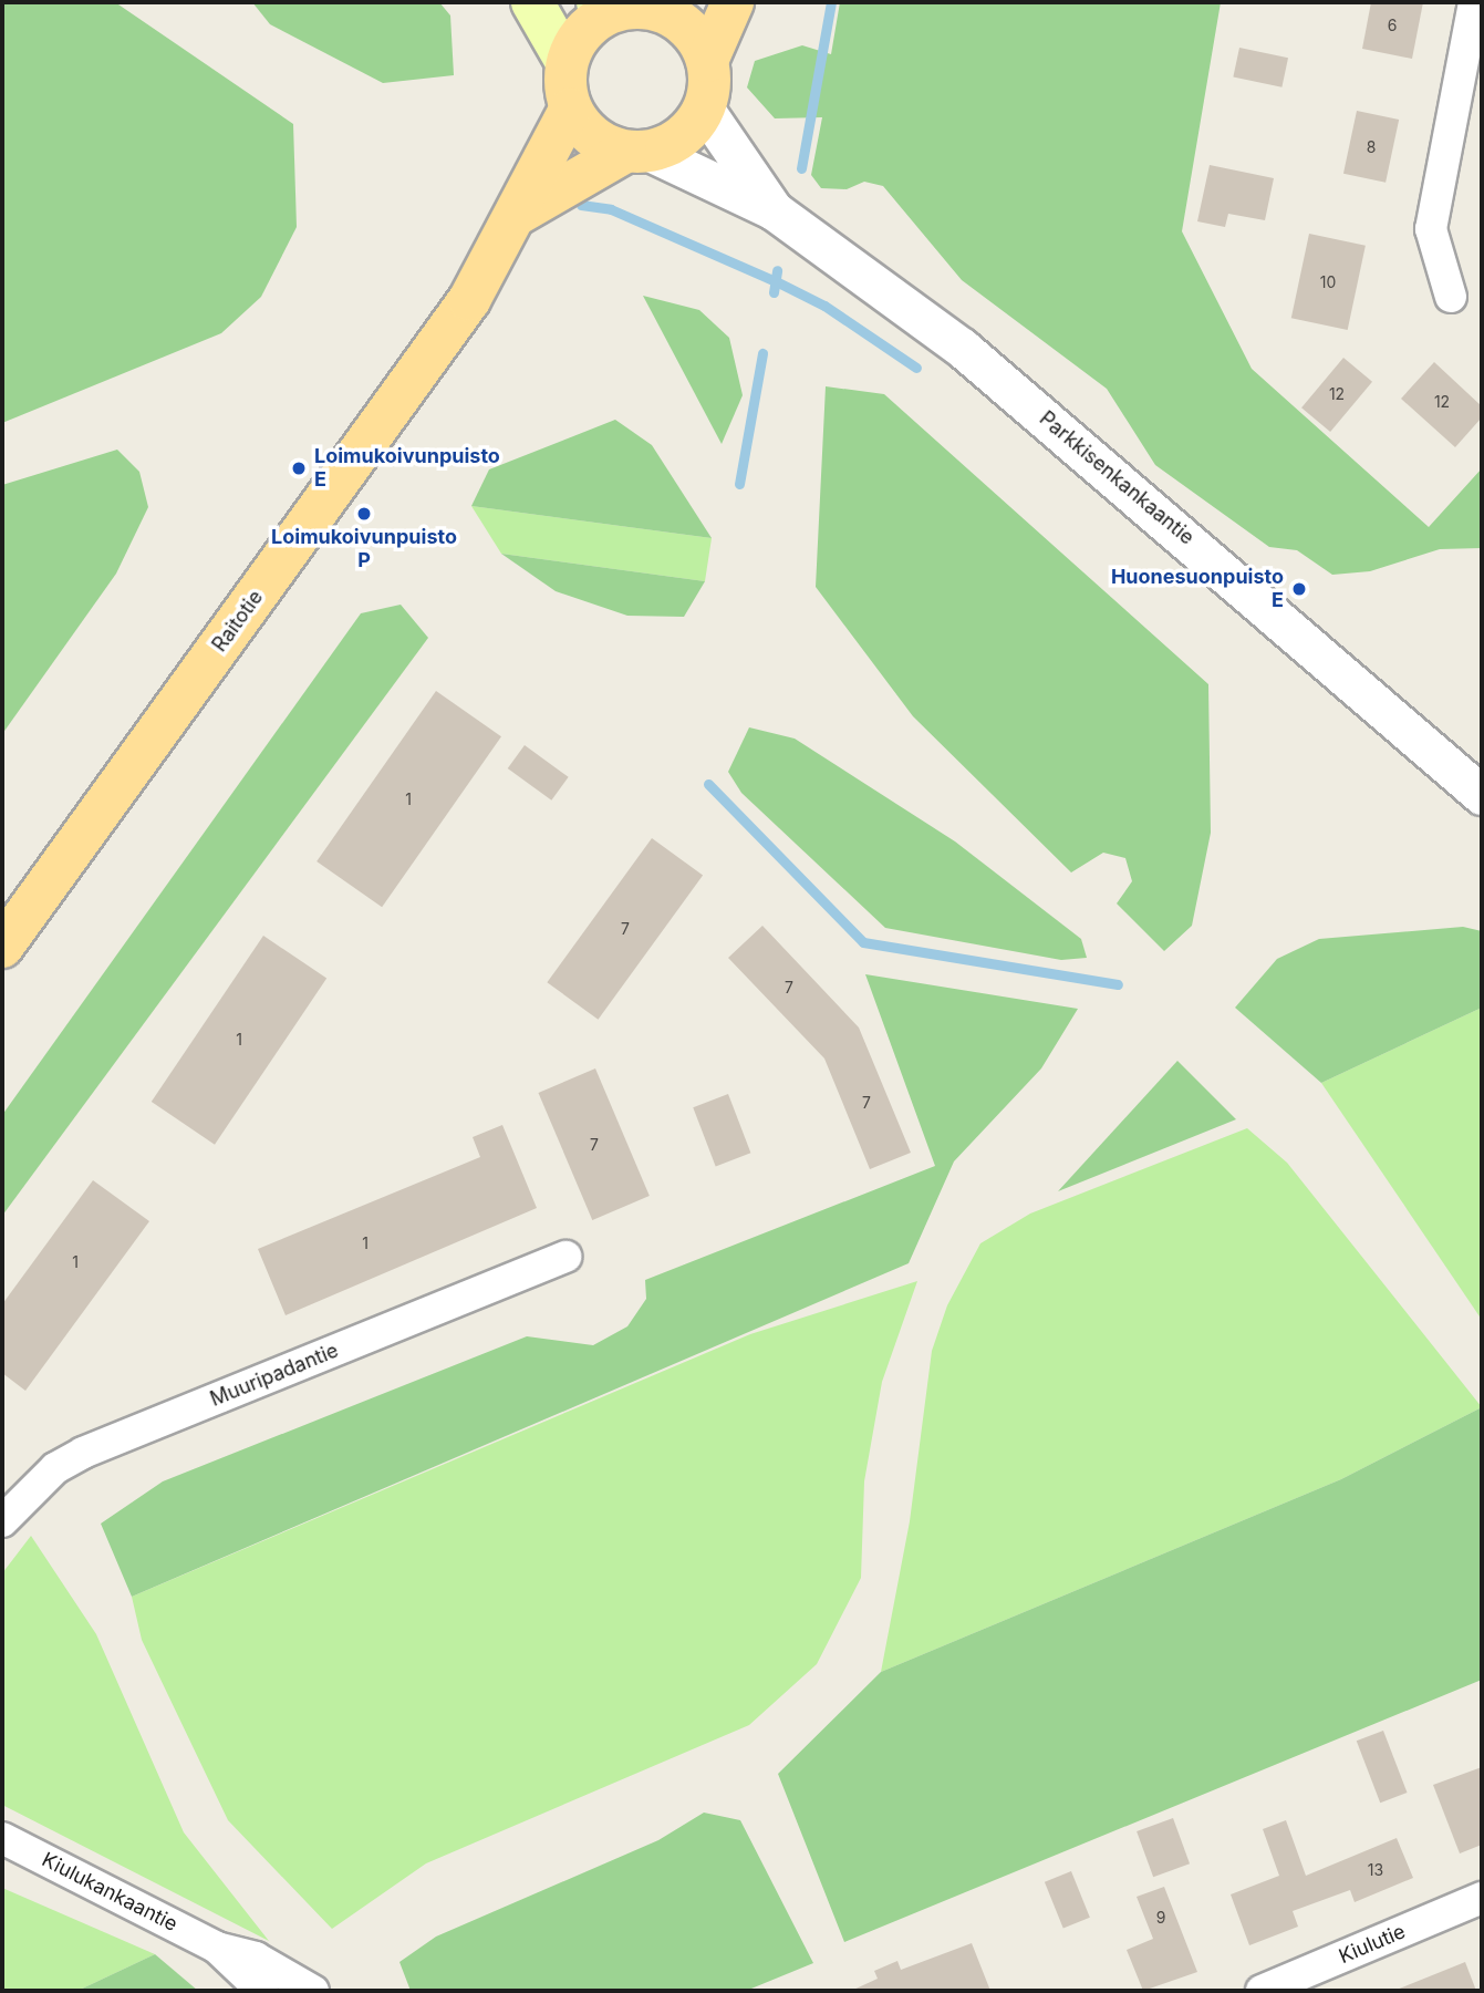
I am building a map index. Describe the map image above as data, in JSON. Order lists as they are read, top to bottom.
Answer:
{
  "streets": {
    "main road": ["Raitotie"],
    "street": [
      "Parkkisenkankaantie",
      "Muuripadantie",
      "Kiulukankaantie",
      "Kiulutie"
    ]
  },
  "crossings": [
    ["Parkkisenkankaantie", "Raitotie"]
  ],
  "places": ["Loimukoivunpuisto E", "Loimukoivunpuisto P", "Huonesuonpuisto E"],
  "house_numbers": [
    "6",
    "8",
    "10",
    "12",
    "12",
    "1",
    "7",
    "7",
    "1",
    "7",
    "7",
    "1",
    "1",
    "13",
    "9"
  ]
}
